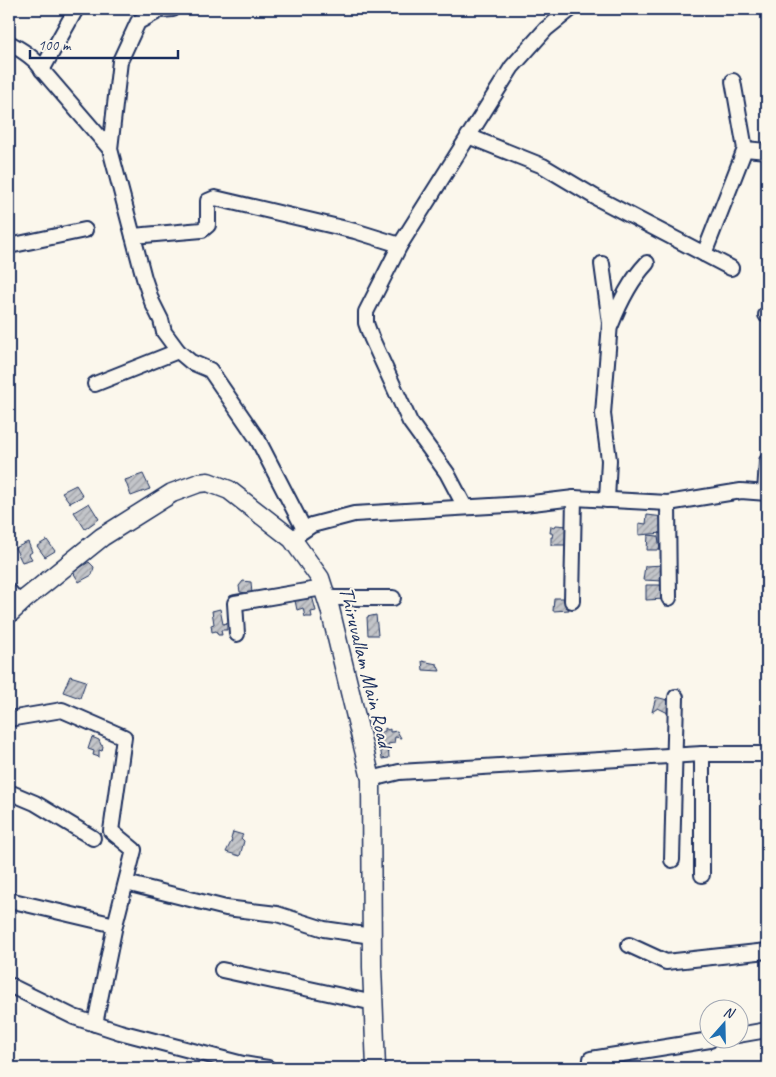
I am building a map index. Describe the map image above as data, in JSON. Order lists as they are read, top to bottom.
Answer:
{
  "streets": {
    "main road": ["Thiruvallam Main Road"]
  },
  "scale_bar": "100 m",
  "north": "top"
}
